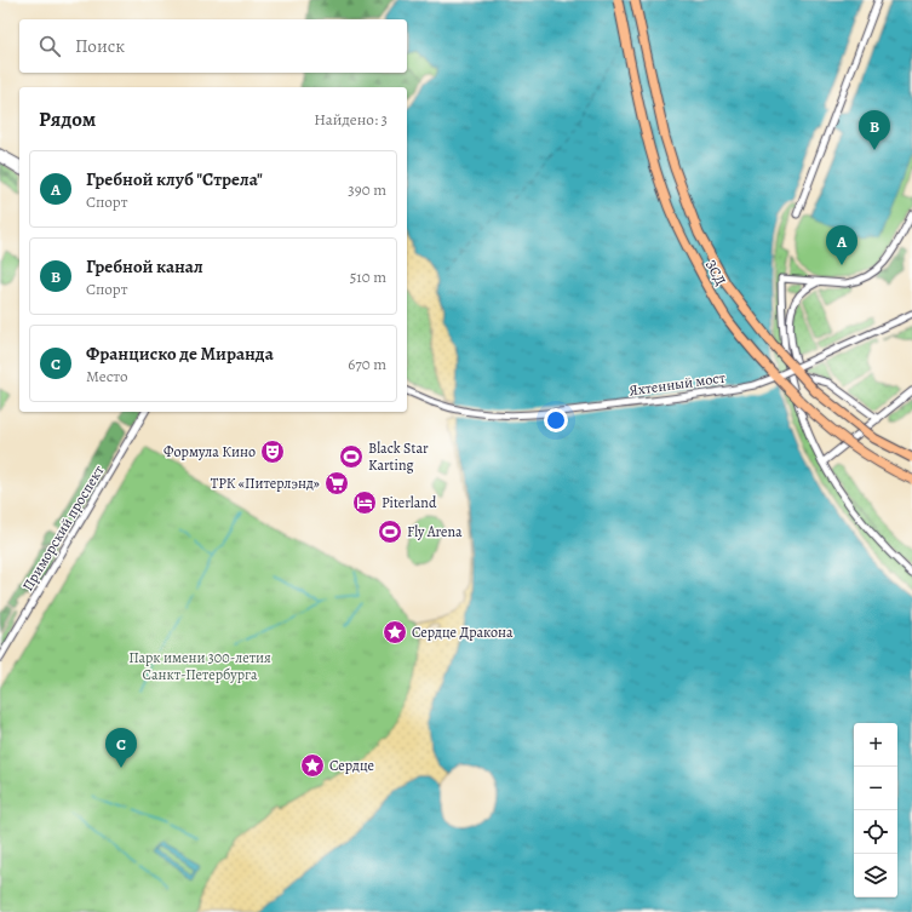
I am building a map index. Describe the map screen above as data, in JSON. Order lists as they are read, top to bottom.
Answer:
{
  "streets": {
    "highway": ["ЗСД"],
    "street": ["Яхтенный мост", "Приморский проспект"]
  },
  "parks": ["Парк имени 300-летия Санкт-Петербурга"],
  "places": {
    "theatre": ["Формула Кино"],
    "sports": ["Black Star Karting", "Fly Arena"],
    "supermarket": ["ТРК «Питерлэнд»"],
    "hotel": ["Piterland"],
    "place": ["Сердце Дракона", "Сердце"]
  },
  "page": {
    "search": "Поиск",
    "heading": ["Рядом", "Найдено: 3"],
    "pins": ["B", "A", "C"],
    "list": [
      {
        "mark": "A",
        "name": "Гребной клуб \"Стрела\"",
        "note": "Спорт",
        "value": "390 m"
      },
      {
        "mark": "B",
        "name": "Гребной канал",
        "note": "Спорт",
        "value": "510 m"
      },
      {
        "mark": "C",
        "name": "Франциско де Миранда",
        "note": "Место",
        "value": "670 m"
      }
    ],
    "map_buttons": ["+", "−"]
  }
}
